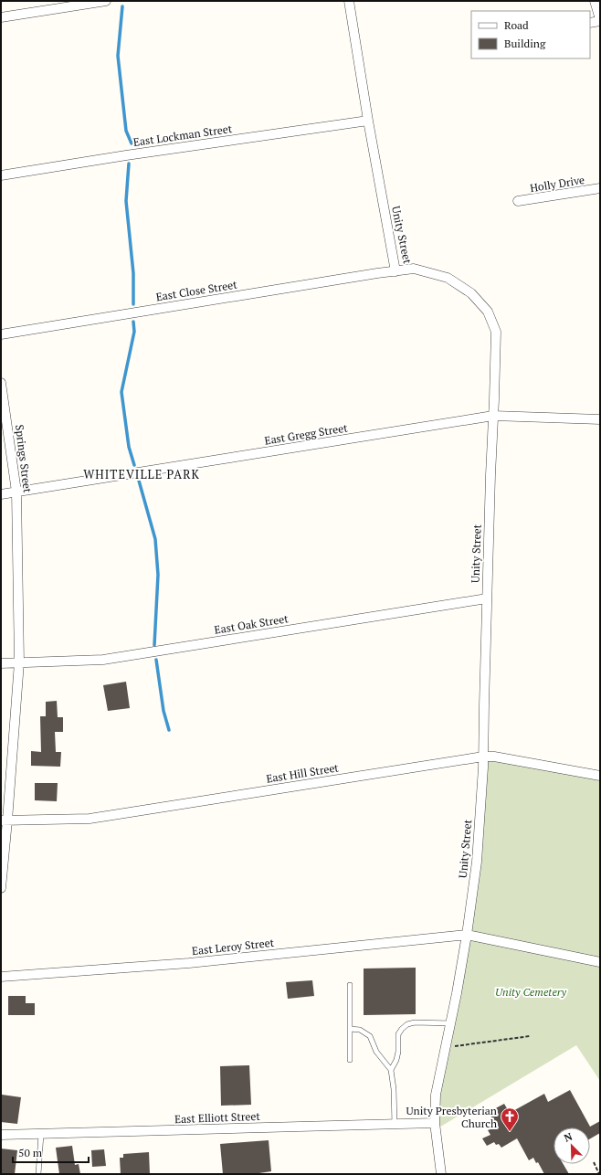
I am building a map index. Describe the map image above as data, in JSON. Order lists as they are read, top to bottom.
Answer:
{
  "streets": {
    "street": [
      "East Lockman Street",
      "Holly Drive",
      "Unity Street",
      "East Close Street",
      "East Gregg Street",
      "Springs Street",
      "East Oak Street",
      "East Hill Street",
      "East Leroy Street",
      "East Elliott Street"
    ]
  },
  "crossings": [
    ["East Lockman Street", "Unity Street"],
    ["Unity Street", "East Close Street"],
    ["Unity Street", "East Gregg Street"],
    ["Unity Street", "East Oak Street"],
    ["Unity Street", "East Hill Street"],
    ["Unity Street", "East Leroy Street"],
    ["Unity Street", "East Elliott Street"],
    ["East Gregg Street", "Springs Street"],
    ["Springs Street", "East Oak Street"],
    ["Springs Street", "East Hill Street"]
  ],
  "districts": ["WHITEVILLE PARK"],
  "parks": ["Unity Cemetery"],
  "places": {
    "church": ["Unity Presbyterian Church"]
  },
  "legend": ["Road", "Building"],
  "scale_bar": "50 m",
  "north": "top left"
}
